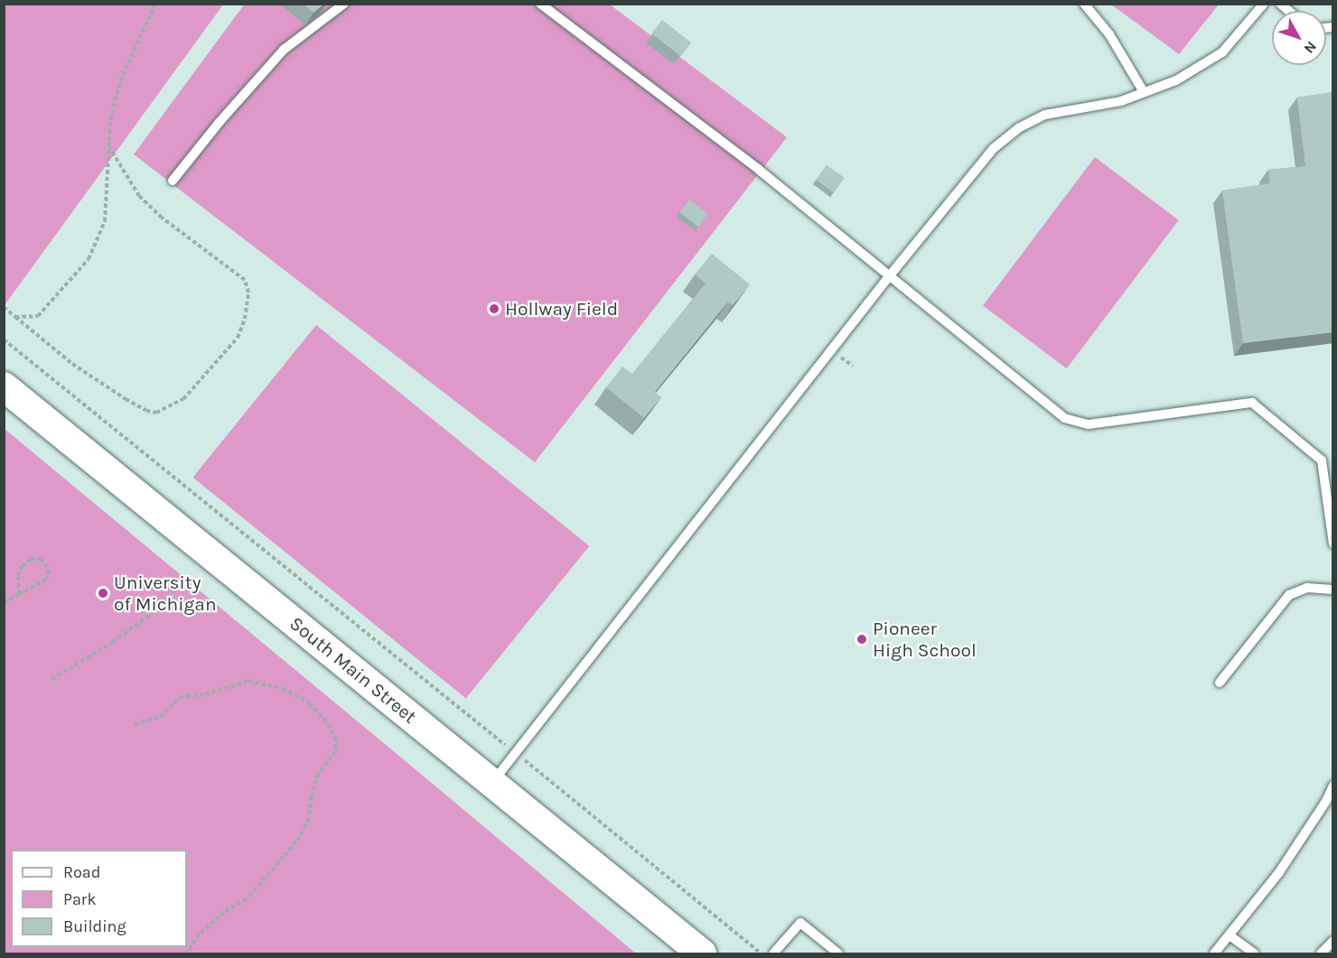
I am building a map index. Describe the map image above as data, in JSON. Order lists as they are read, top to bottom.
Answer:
{
  "streets": {
    "main road": ["South Main Street"]
  },
  "places": ["Hollway Field", "University of Michigan", "Pioneer High School"],
  "legend": ["Road", "Park", "Building"],
  "north": "bottom right"
}
